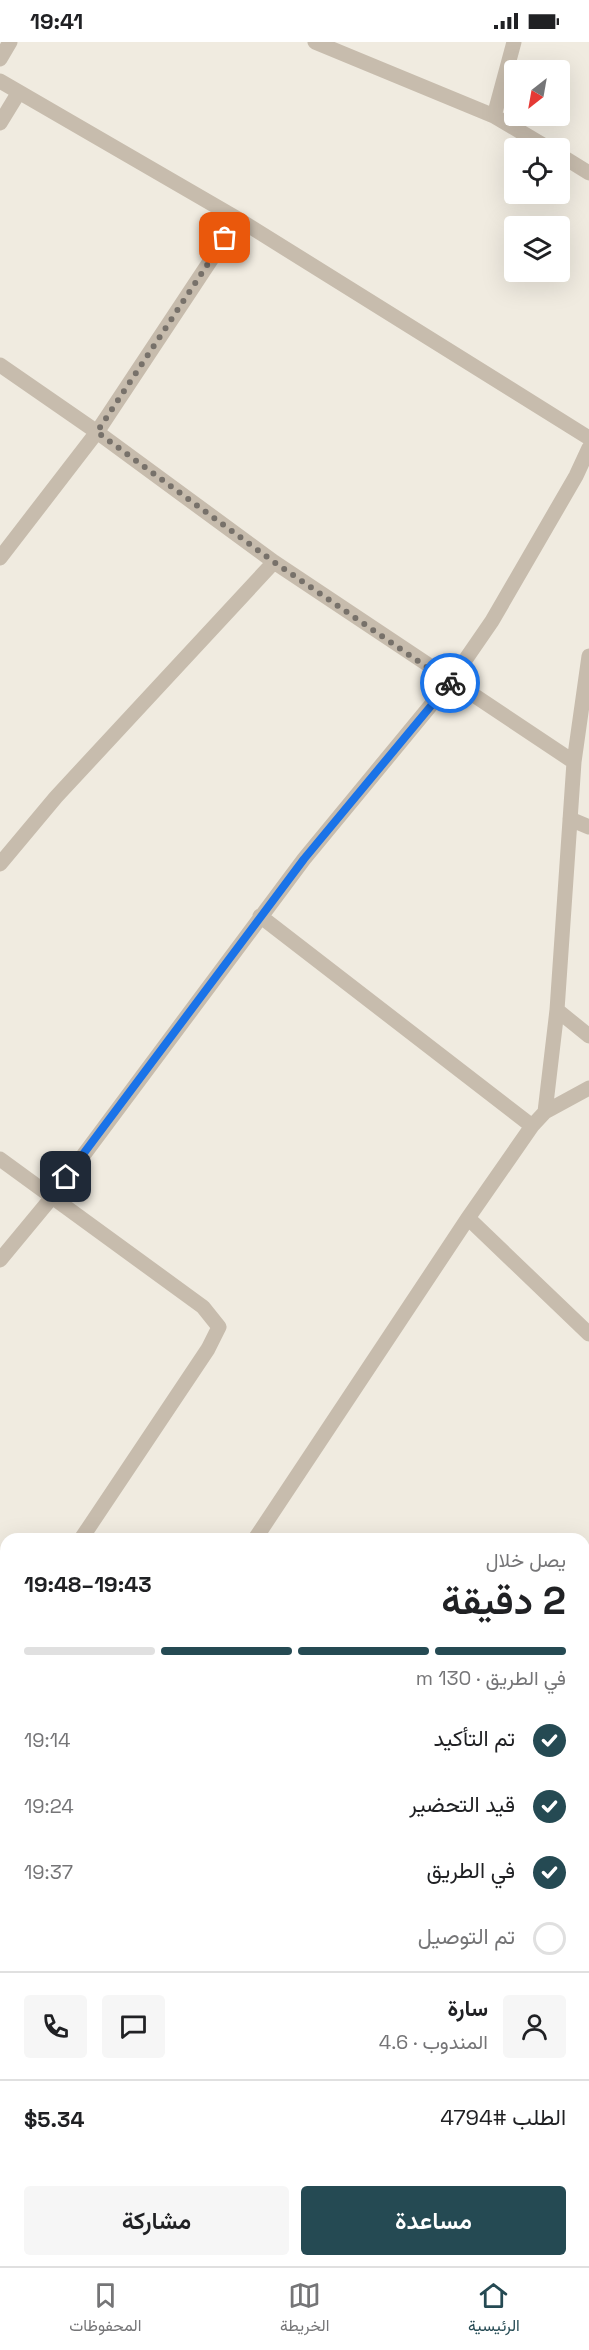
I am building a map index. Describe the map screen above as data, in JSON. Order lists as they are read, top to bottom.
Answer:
{
  "north": "bottom left",
  "page": {
    "status": "19:41",
    "heading": ["2 دقيقة", "يصل خلال", "19:43–19:48"],
    "panel": [
      "سارة",
      "المندوب · 4.6",
      "الطلب #4794",
      "$5.34"
    ],
    "bar": "في الطريق · 130 m",
    "list": [
      ["تم التأكيد", "19:14"],
      ["قيد التحضير", "19:24"],
      ["في الطريق", "19:37"],
      "تم التوصيل"
    ],
    "buttons": ["مساعدة", "مشاركة"],
    "tabs": ["الرئيسية", "الخريطة", "المحفوظات"]
  }
}
